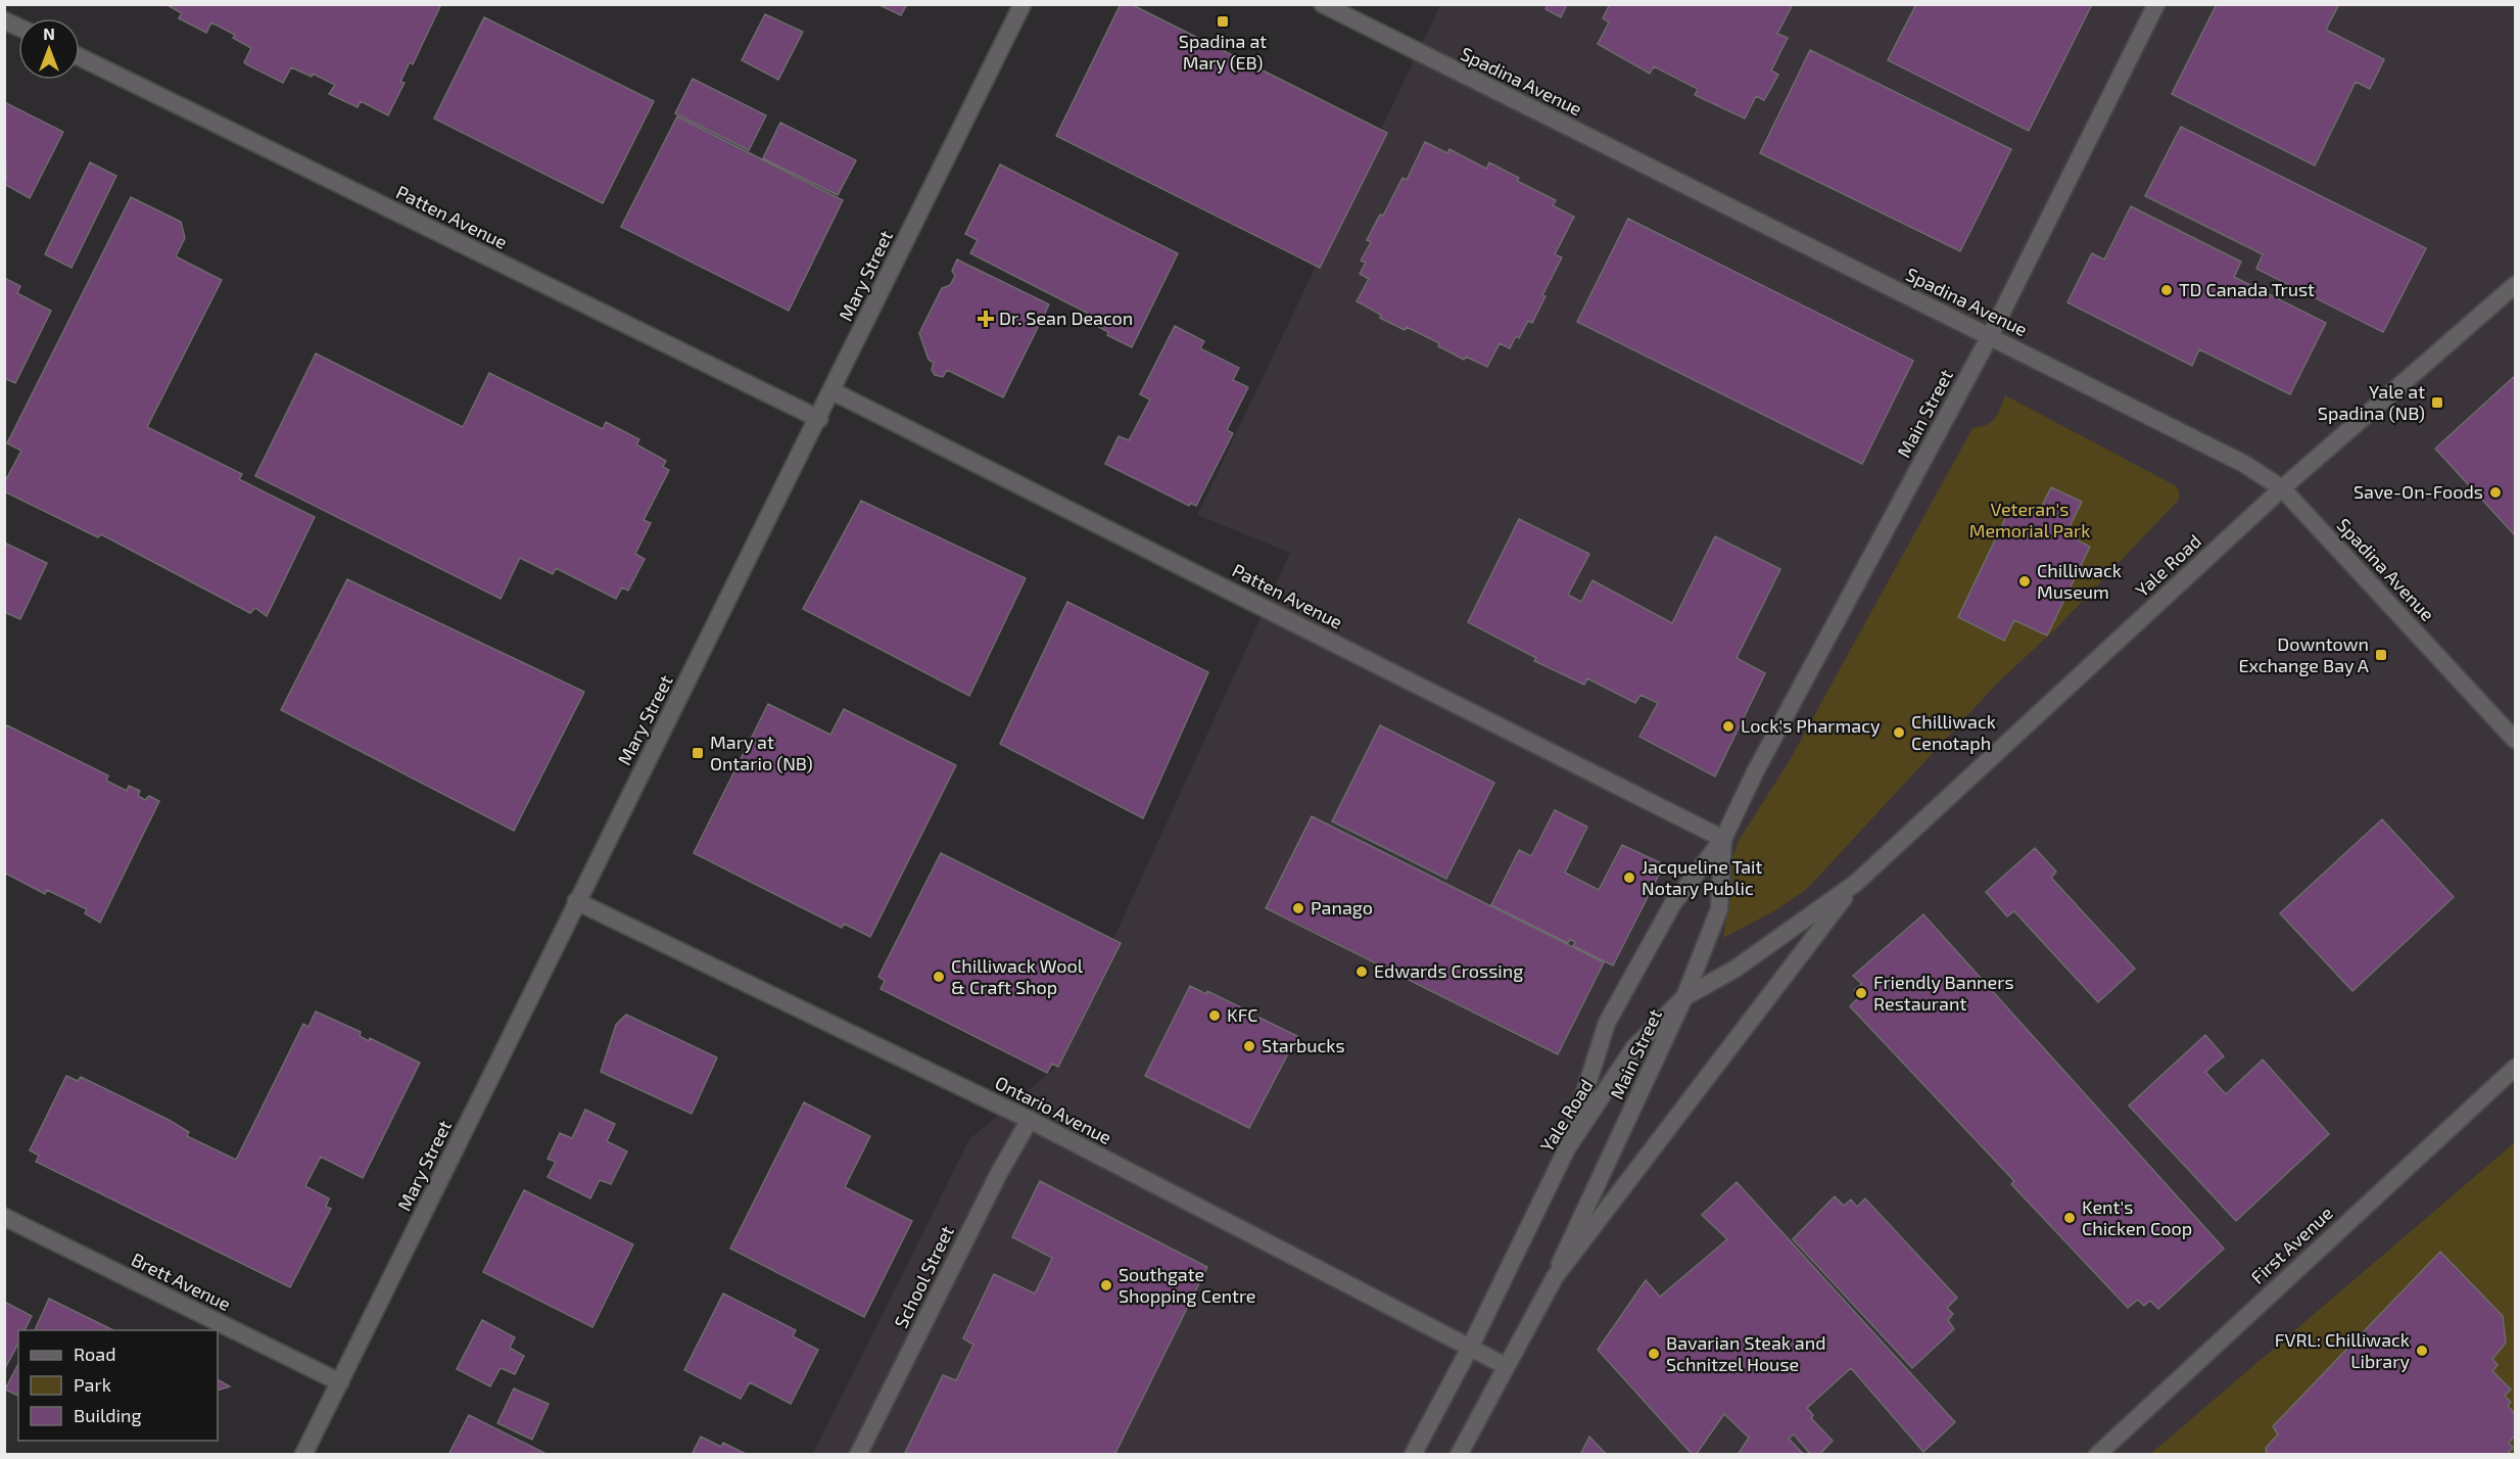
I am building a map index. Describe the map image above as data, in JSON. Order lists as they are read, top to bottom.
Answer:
{
  "streets": {
    "street": [
      "Spadina Avenue",
      "Patten Avenue",
      "Mary Street",
      "Main Street",
      "Yale Road",
      "Ontario Avenue",
      "First Avenue",
      "School Street",
      "Brett Avenue"
    ]
  },
  "crossings": [
    ["Spadina Avenue", "Main Street"],
    ["Spadina Avenue", "Yale Road"],
    ["Patten Avenue", "Mary Street"],
    ["Patten Avenue", "Main Street"],
    ["Mary Street", "Ontario Avenue"],
    ["Mary Street", "Brett Avenue"],
    ["Main Street", "Yale Road"],
    ["Yale Road", "Ontario Avenue"],
    ["Ontario Avenue", "School Street"]
  ],
  "parks": ["Veteran's Memorial Park"],
  "places": {
    "transit": [
      "Spadina at Mary (EB)",
      "Yale at Spadina (NB)",
      "Downtown Exchange Bay A",
      "Mary at Ontario (NB)"
    ],
    "other": [
      "TD Canada Trust",
      "Save-On-Foods",
      "Chilliwack Museum",
      "Lock's Pharmacy",
      "Chilliwack Cenotaph",
      "Jacqueline Tait Notary Public",
      "Panago",
      "Edwards Crossing",
      "Chilliwack Wool & Craft Shop",
      "Friendly Banners Restaurant",
      "KFC",
      "Starbucks",
      "Kent's Chicken Coop",
      "Southgate Shopping Centre",
      "FVRL: Chilliwack Library",
      "Bavarian Steak and Schnitzel House"
    ],
    "health": ["Dr. Sean Deacon"]
  },
  "legend": ["Road", "Park", "Building"],
  "north": "top"
}
